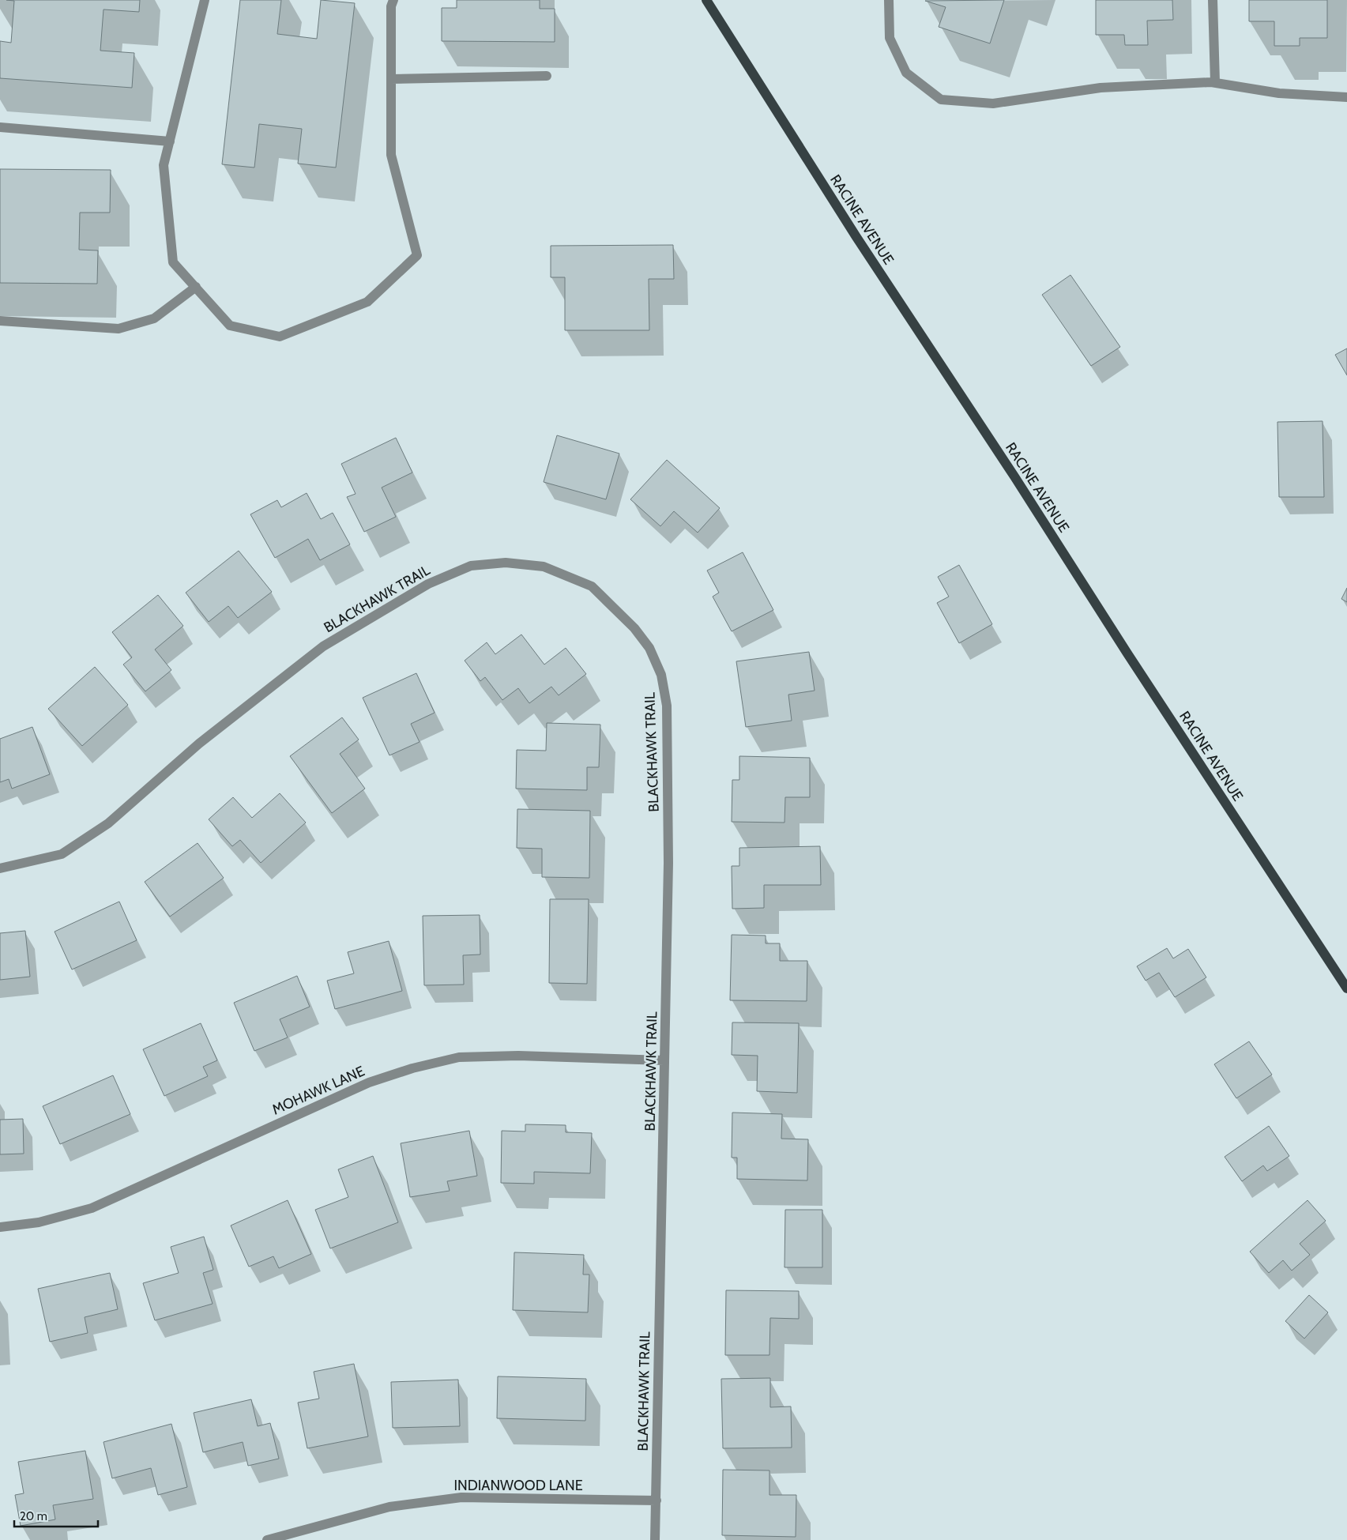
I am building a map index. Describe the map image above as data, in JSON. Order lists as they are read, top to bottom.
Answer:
{
  "streets": {
    "main road": ["RACINE AVENUE"],
    "street": ["BLACKHAWK TRAIL", "MOHAWK LANE", "INDIANWOOD LANE"]
  },
  "crossings": [
    ["BLACKHAWK TRAIL", "MOHAWK LANE"],
    ["BLACKHAWK TRAIL", "INDIANWOOD LANE"]
  ],
  "scale_bar": "20 m"
}
